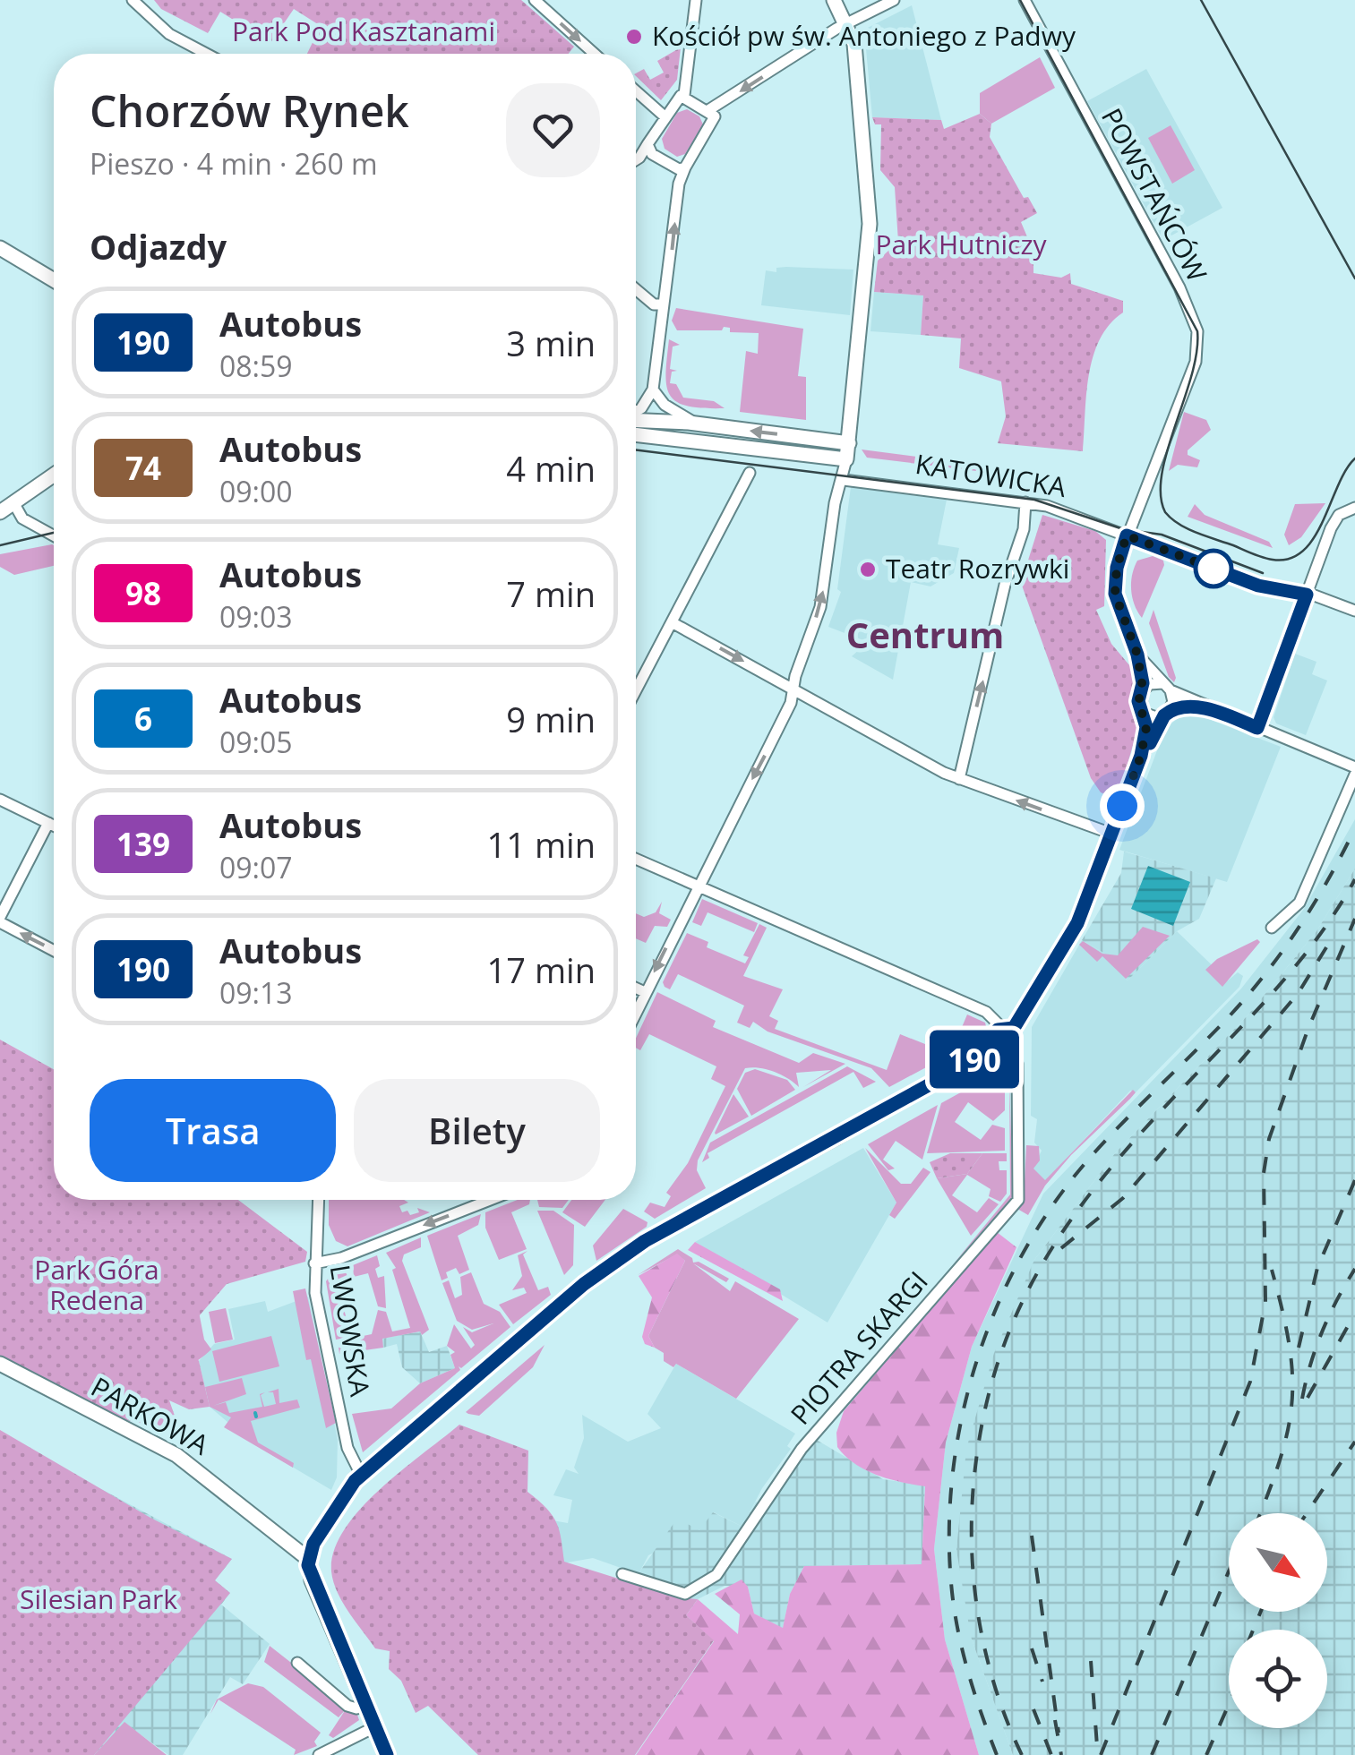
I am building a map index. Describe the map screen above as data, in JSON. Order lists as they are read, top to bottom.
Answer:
{
  "streets": {
    "street": [
      "POWSTAŃCÓW",
      "KATOWICKA",
      "LWOWSKA",
      "PIOTRA SKARGI",
      "PARKOWA"
    ]
  },
  "crossings": [
    ["POWSTAŃCÓW", "KATOWICKA"]
  ],
  "districts": ["Centrum"],
  "parks": [
    "Park Pod Kasztanami",
    "Park Hutniczy",
    "Park Góra Redena",
    "Silesian Park"
  ],
  "places": ["Kościół pw św. Antoniego z Padwy", "Teatr Rozrywki"],
  "lines": ["bus line 190"],
  "north": "bottom right",
  "page": {
    "on_map": "190",
    "heading": [
      ["Chorzów Rynek", "Pieszo · 4 min · 260 m"],
      "Odjazdy"
    ],
    "list": [
      {
        "mark": "190",
        "name": "Autobus",
        "note": "08:59",
        "value": "3 min"
      },
      {
        "mark": "74",
        "name": "Autobus",
        "note": "09:00",
        "value": "4 min"
      },
      {
        "mark": "98",
        "name": "Autobus",
        "note": "09:03",
        "value": "7 min"
      },
      {
        "mark": "6",
        "name": "Autobus",
        "note": "09:05",
        "value": "9 min"
      },
      {
        "mark": "139",
        "name": "Autobus",
        "note": "09:07",
        "value": "11 min"
      },
      {
        "mark": "190",
        "name": "Autobus",
        "note": "09:13",
        "value": "17 min"
      }
    ],
    "buttons": ["Trasa", "Bilety"]
  }
}
